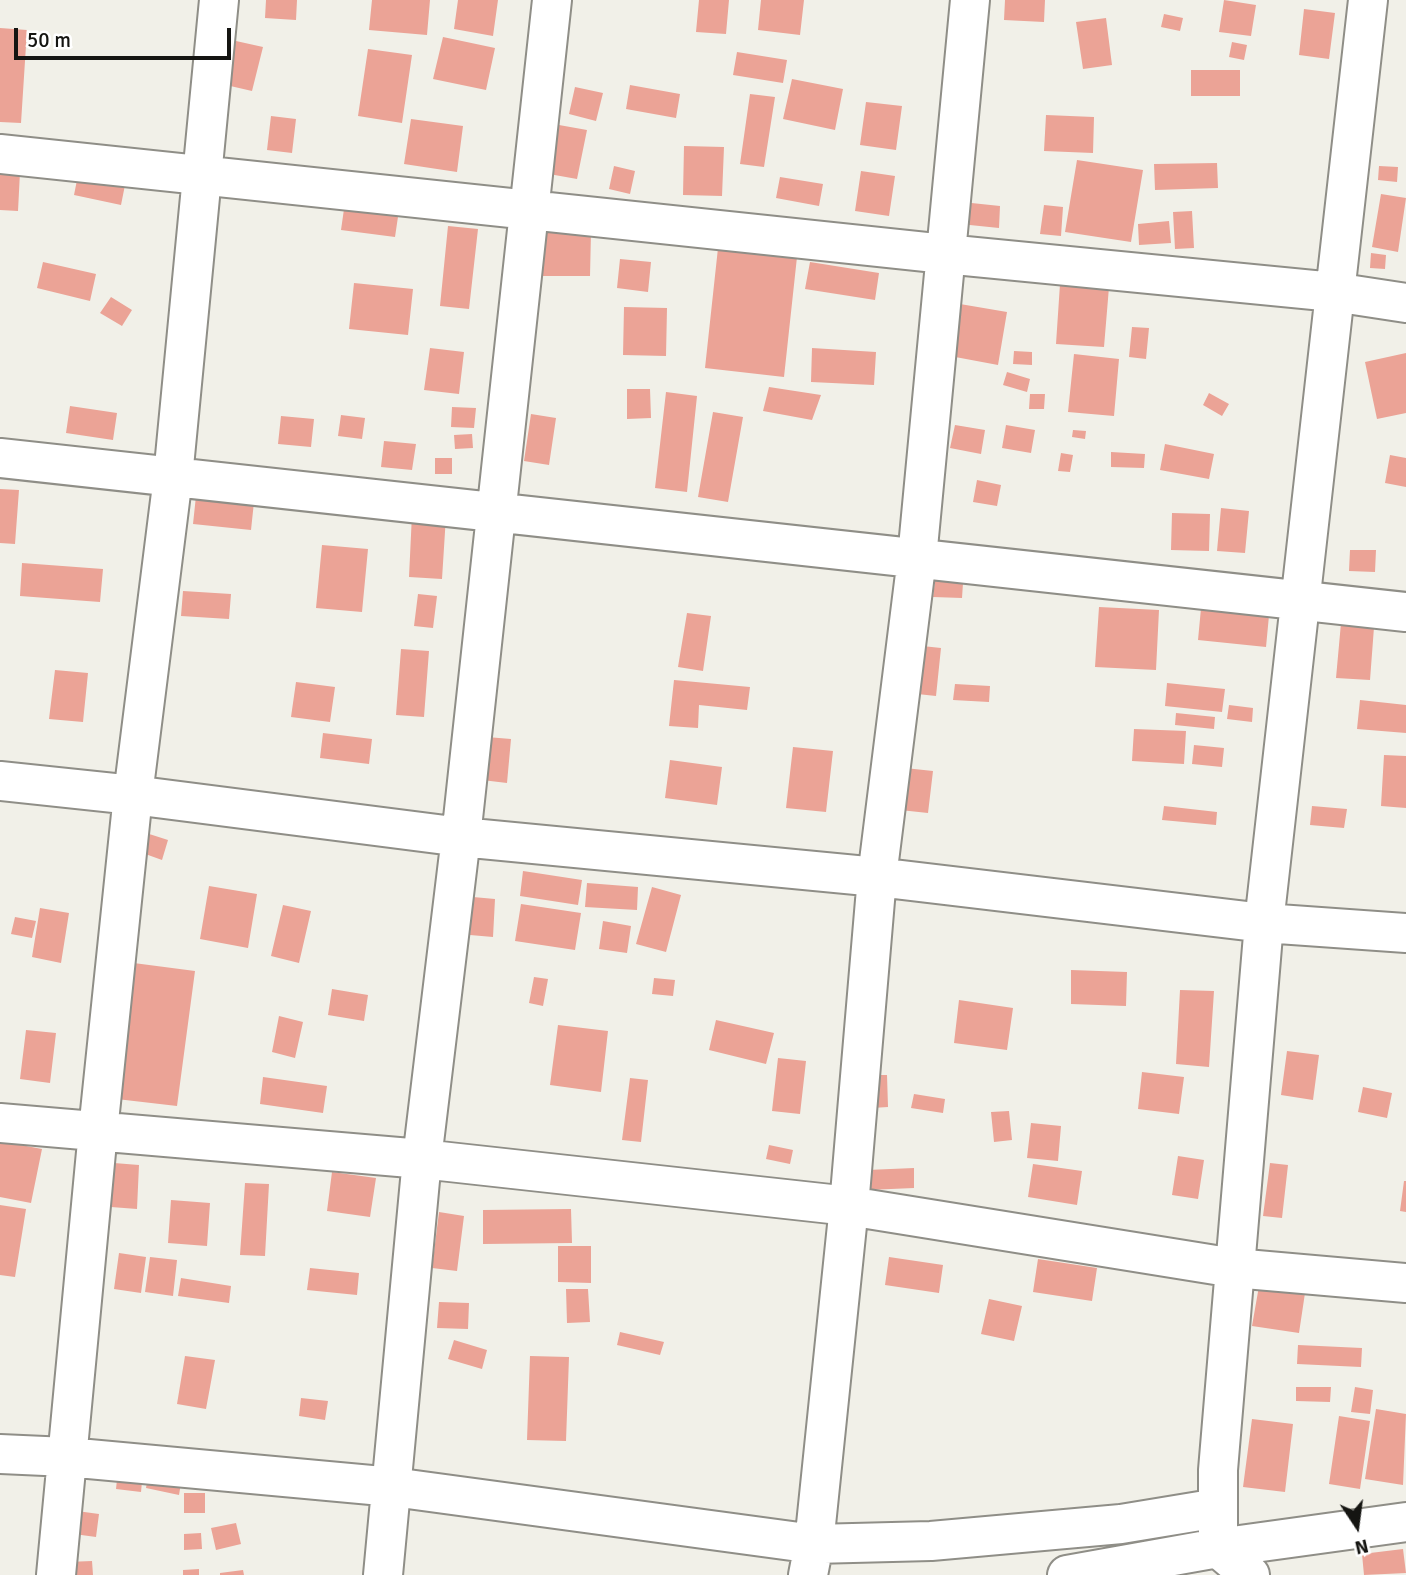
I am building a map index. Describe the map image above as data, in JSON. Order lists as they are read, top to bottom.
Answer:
{
  "scale_bar": "50 m",
  "north": "bottom"
}
